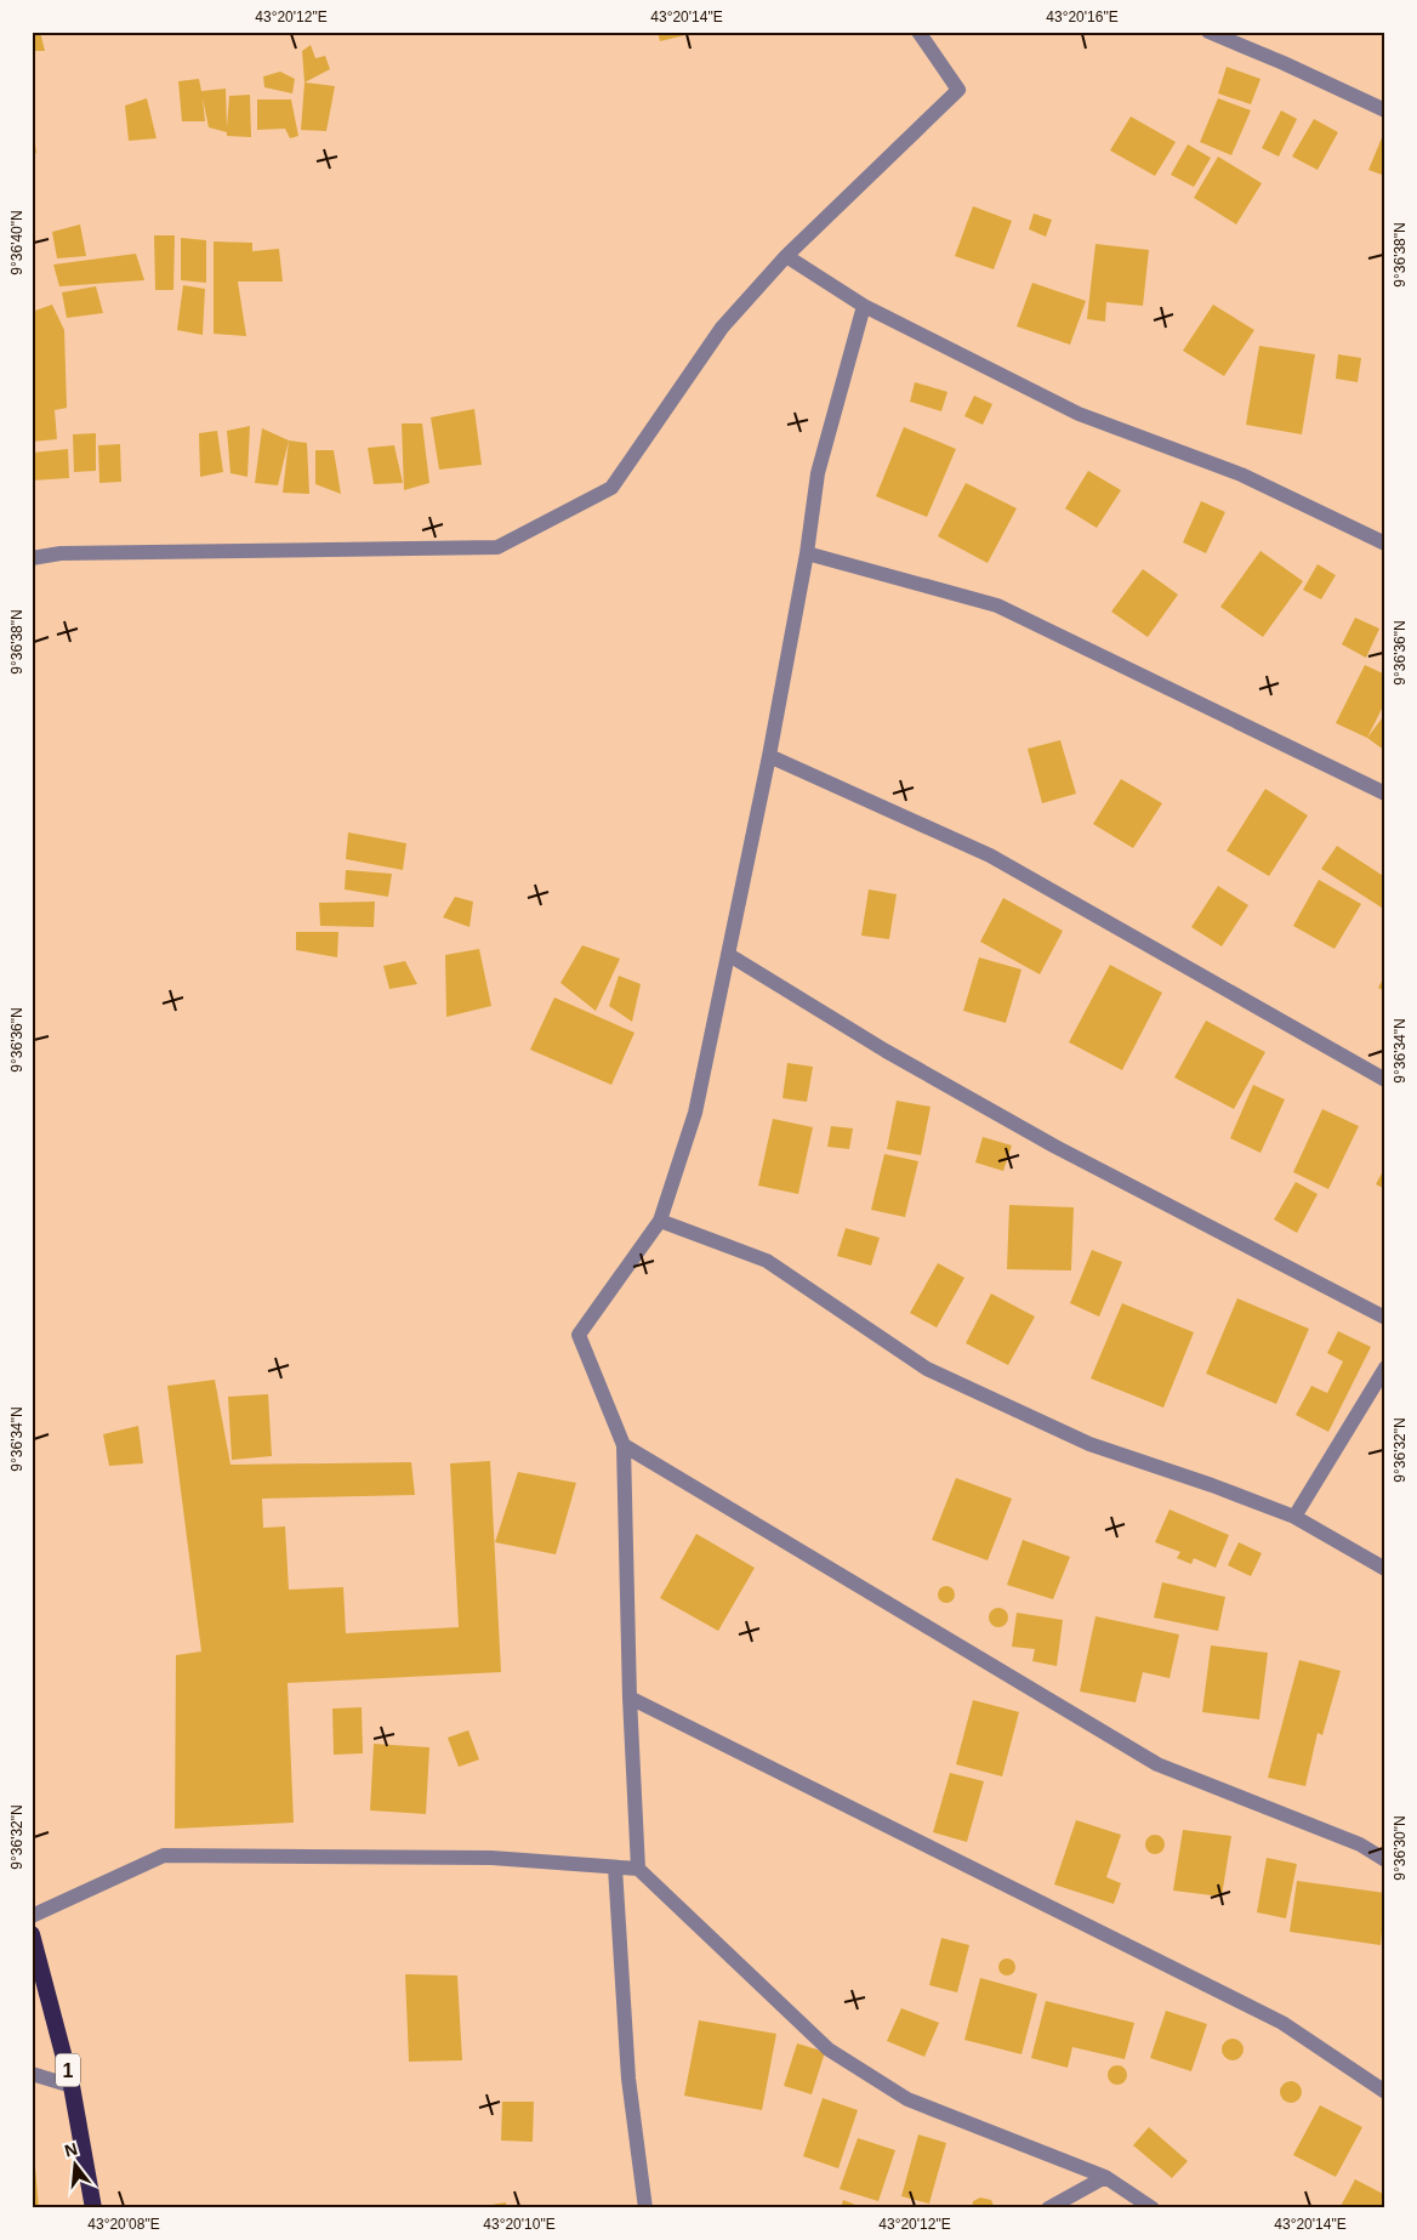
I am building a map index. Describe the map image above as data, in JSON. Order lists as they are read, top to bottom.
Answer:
{
  "streets": {
    "highway": ["1"]
  },
  "north": "top",
  "coordinates": [
    "43°20'12\"E",
    "43°20'14\"E",
    "43°20'16\"E",
    "9°36'40\"N",
    "9°36'38\"N",
    "9°36'36\"N",
    "9°36'34\"N",
    "9°36'32\"N",
    "9°36'30\"N",
    "43°20'08\"E",
    "43°20'10\"E"
  ]
}
